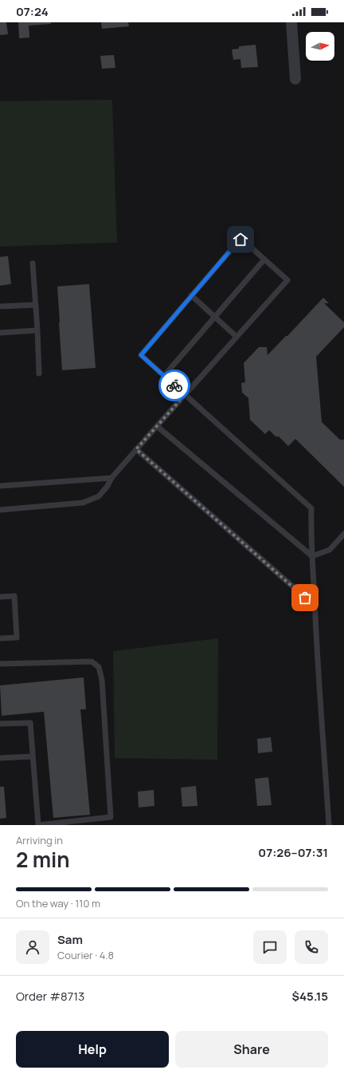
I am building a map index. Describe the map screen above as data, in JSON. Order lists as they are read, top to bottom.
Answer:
{
  "north": "right",
  "page": {
    "status": "07:24",
    "heading": ["2 min", "Arriving in", "07:26–07:31"],
    "panel": [
      "Sam",
      "Courier · 4.8",
      "Order #8713",
      "$45.15"
    ],
    "bar": "On the way · 110 m",
    "buttons": ["Help", "Share"]
  }
}
